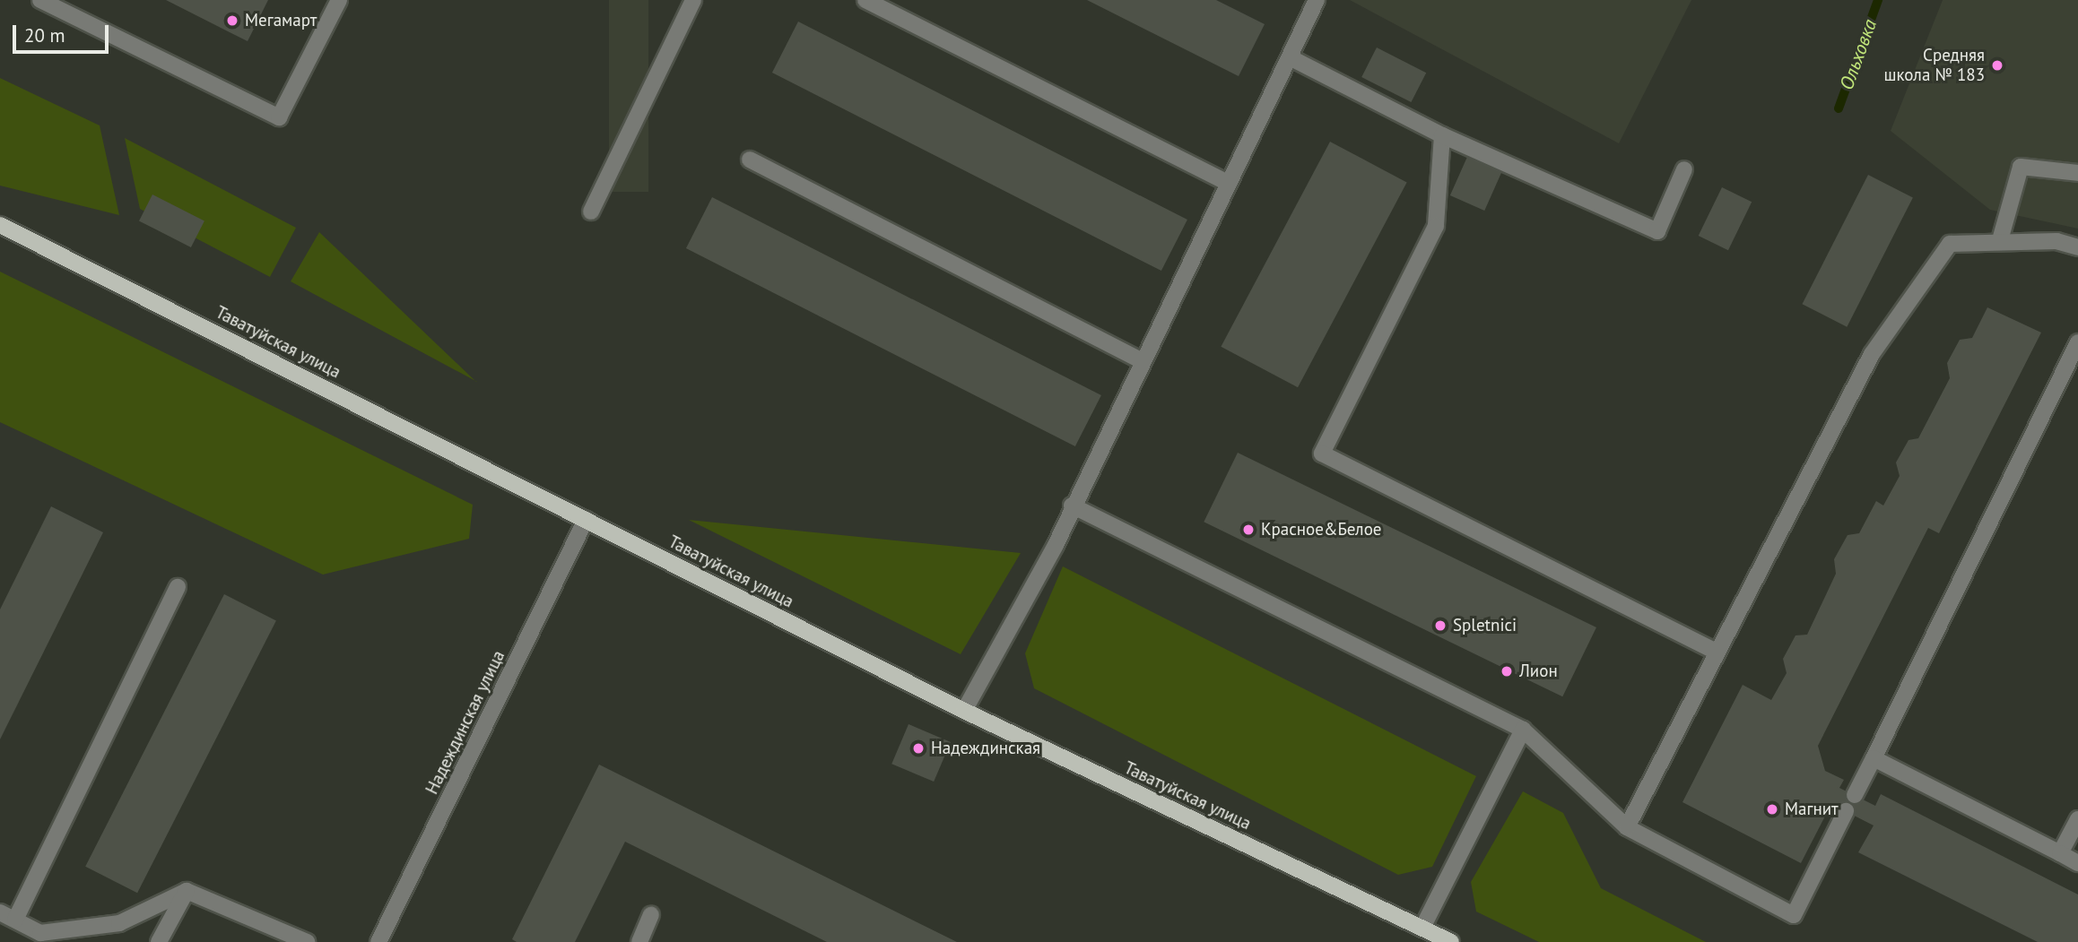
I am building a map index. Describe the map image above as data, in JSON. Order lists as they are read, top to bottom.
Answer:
{
  "streets": {
    "main road": ["Таватуйская улица"],
    "street": ["Надеждинская улица"]
  },
  "crossings": [
    ["Таватуйская улица", "Надеждинская улица"]
  ],
  "water": ["Ольховка"],
  "places": [
    "Мегамарт",
    "Средняя школа № 183",
    "Красное&Белое",
    "Spletnici",
    "Лион",
    "Надеждинская",
    "Магнит"
  ],
  "scale_bar": "20 m"
}
